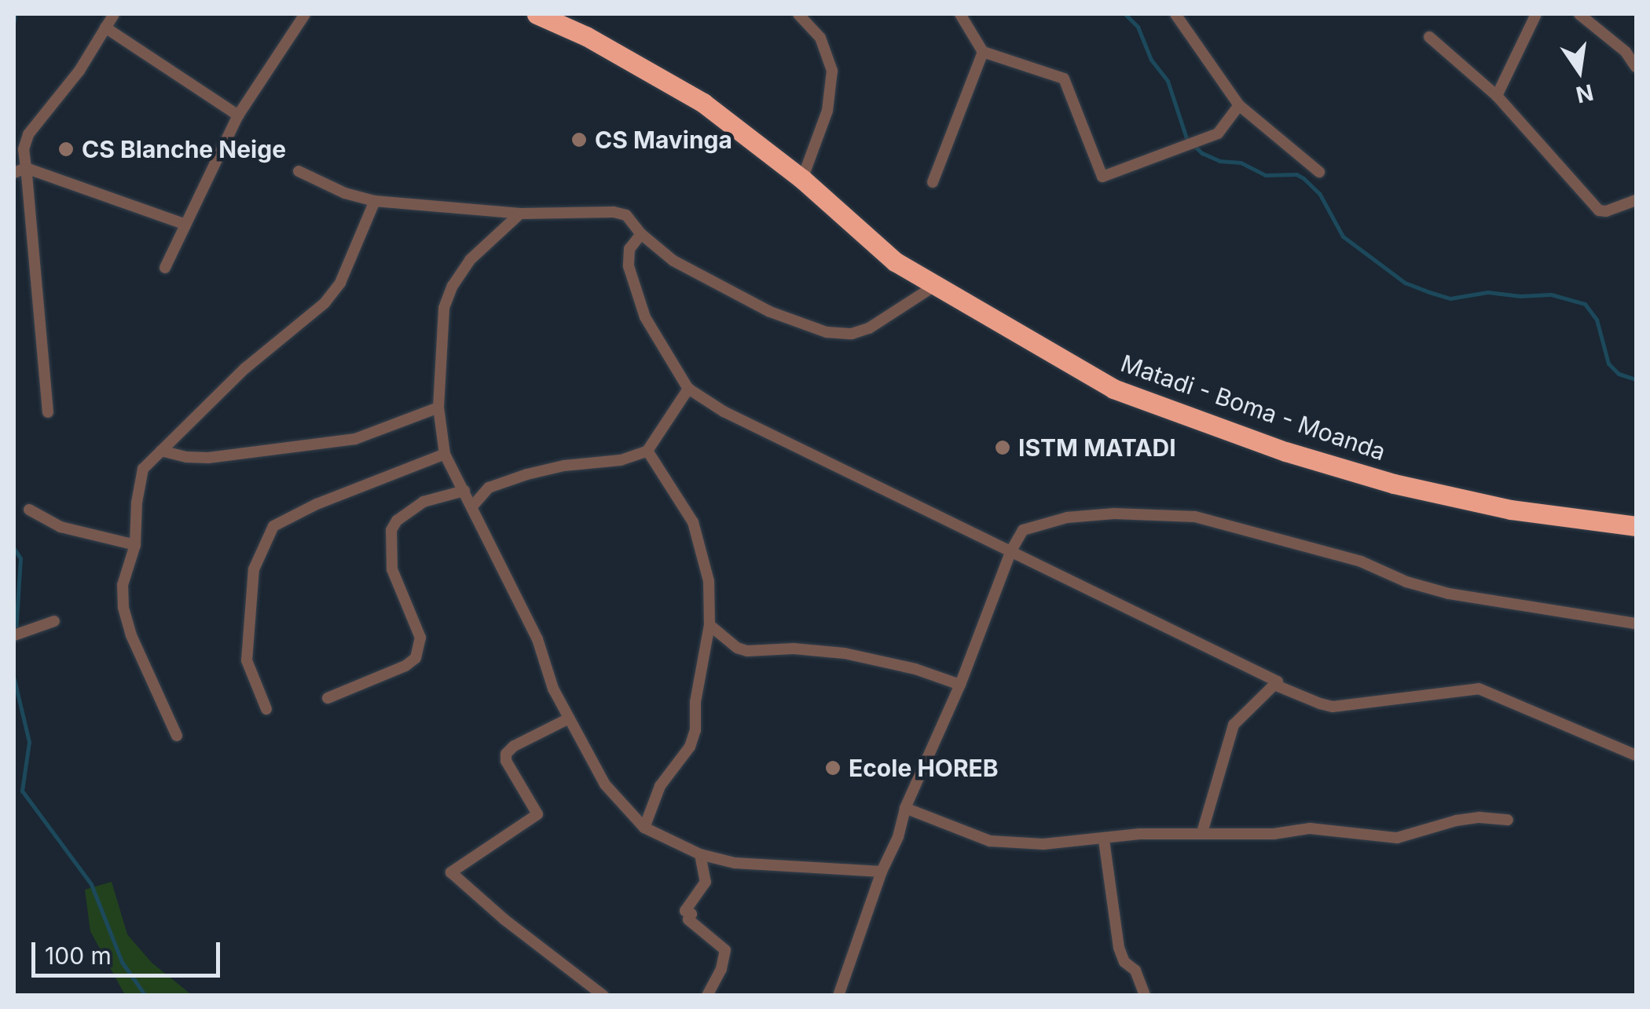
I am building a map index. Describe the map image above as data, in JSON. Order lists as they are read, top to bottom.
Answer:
{
  "streets": {
    "highway": ["Matadi - Boma - Moanda"]
  },
  "places": [
    "CS Mavinga",
    "CS Blanche Neige",
    "ISTM MATADI",
    "Ecole HOREB"
  ],
  "scale_bar": "100 m",
  "north": "bottom"
}
